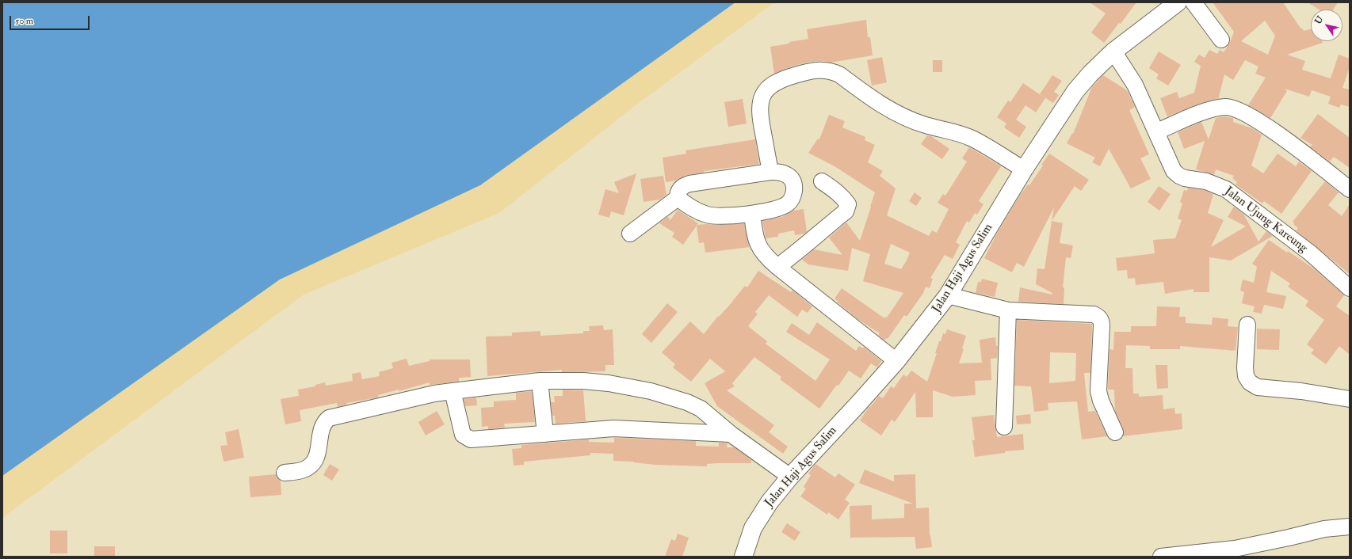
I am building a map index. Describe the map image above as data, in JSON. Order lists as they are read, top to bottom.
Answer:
{
  "streets": {
    "main road": ["Jalan Haji Agus Salim"],
    "street": ["Jalan Ujung Kareung"]
  },
  "crossings": [
    ["Jalan Ujung Kareung", "Jalan Haji Agus Salim"]
  ],
  "scale_bar": "50 m",
  "north": "top left"
}
